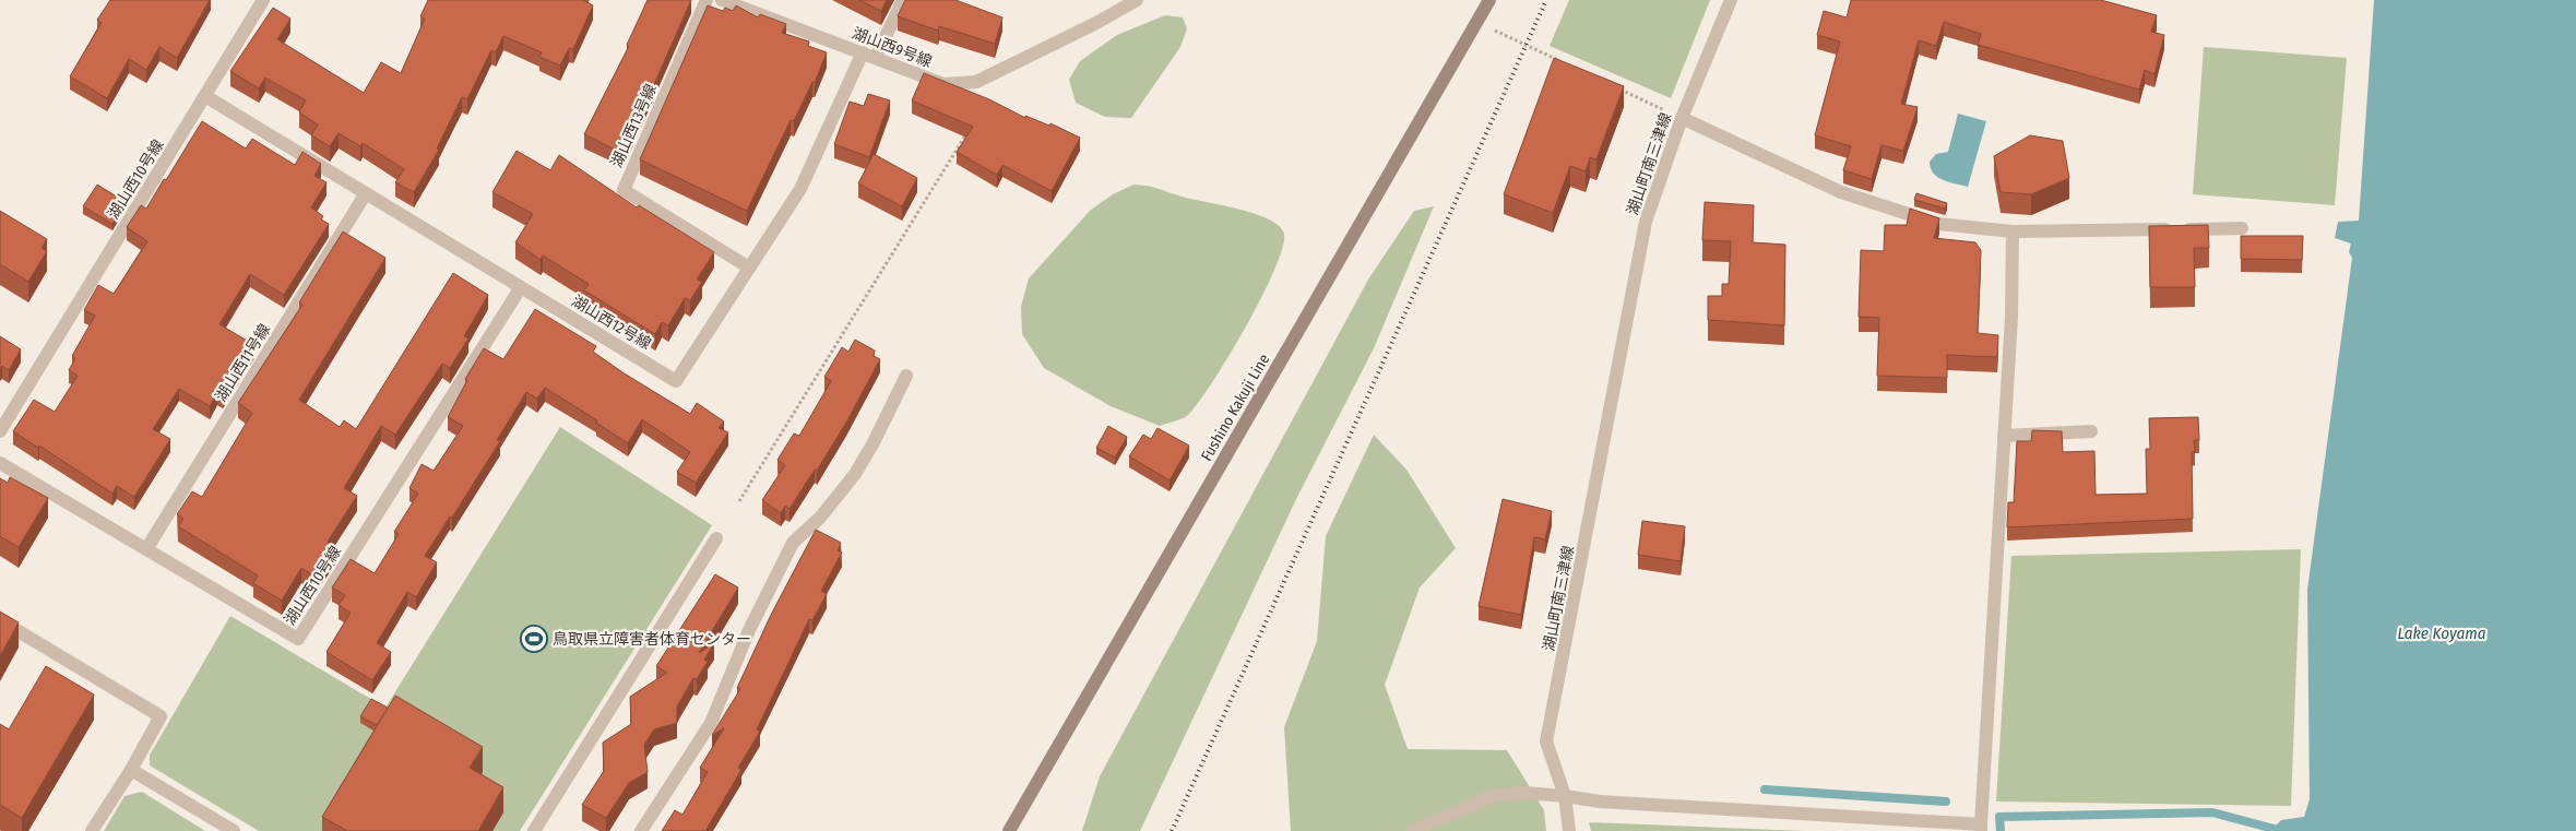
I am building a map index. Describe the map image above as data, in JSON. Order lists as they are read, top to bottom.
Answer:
{
  "streets": {
    "main road": ["Fushino Kakuji Line"],
    "street": [
      "湖山西9号線",
      "湖山西13号線",
      "湖山町南三津線",
      "湖山西10号線",
      "湖山西12号線",
      "湖山西11号線"
    ]
  },
  "crossings": [
    ["湖山西9号線", "湖山西12号線"],
    ["湖山西13号線", "湖山西12号線"],
    ["湖山西10号線", "湖山西12号線"],
    ["湖山西10号線", "湖山西11号線"],
    ["湖山西12号線", "湖山西11号線"]
  ],
  "water": ["Lake Koyama"],
  "places": {
    "sports": ["鳥取県立障害者体育センター"]
  }
}
